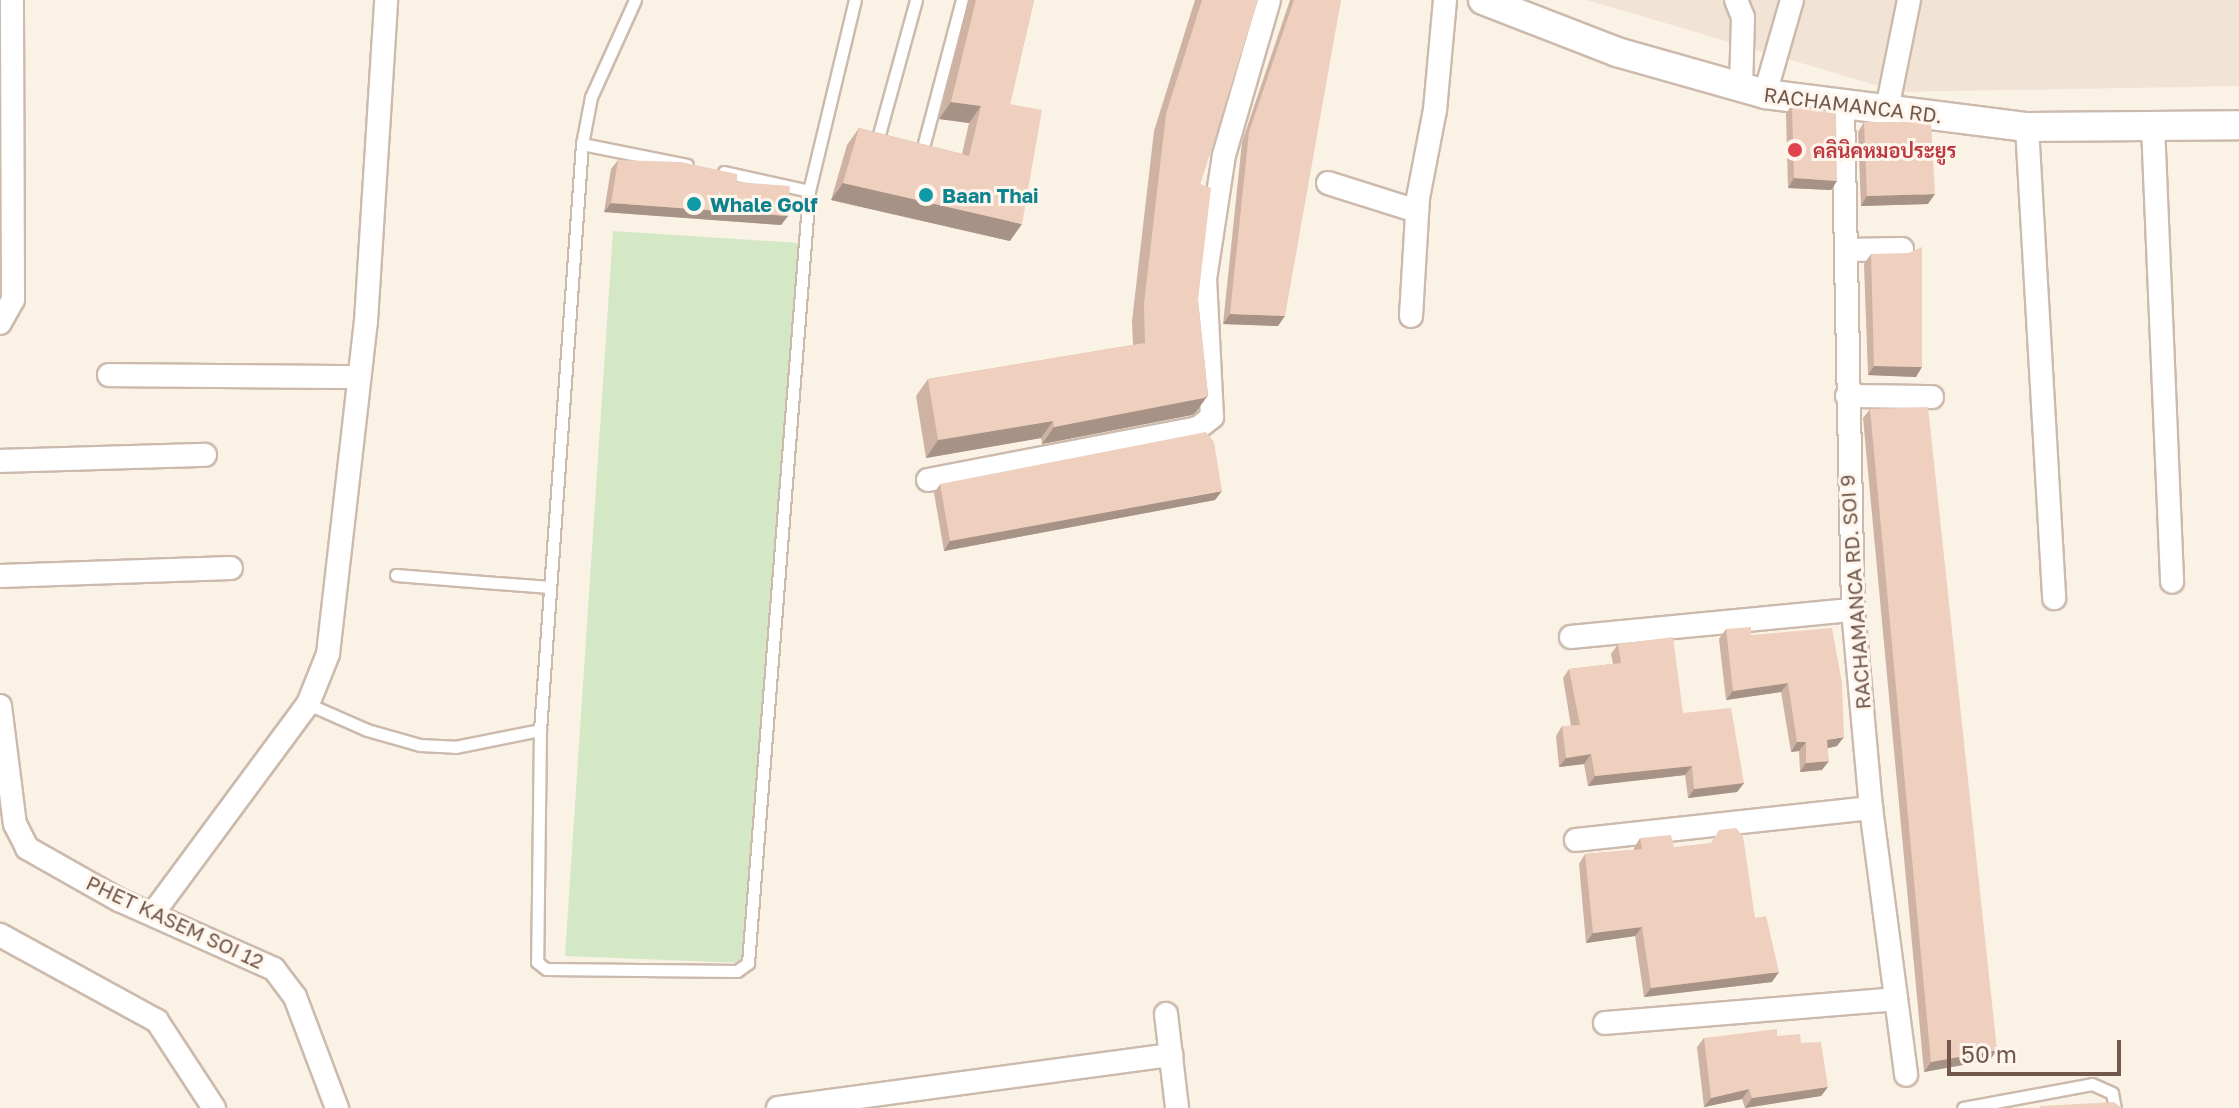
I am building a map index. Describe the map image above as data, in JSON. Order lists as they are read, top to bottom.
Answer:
{
  "streets": {
    "street": ["RACHAMANCA RD.", "RACHAMANCA RD. SOI 9", "PHET KASEM SOI 12"]
  },
  "crossings": [
    ["RACHAMANCA RD.", "RACHAMANCA RD. SOI 9"]
  ],
  "places": ["คลินิคหมอประยูร", "Baan Thai", "Whale Golf"],
  "scale_bar": "50 m"
}
